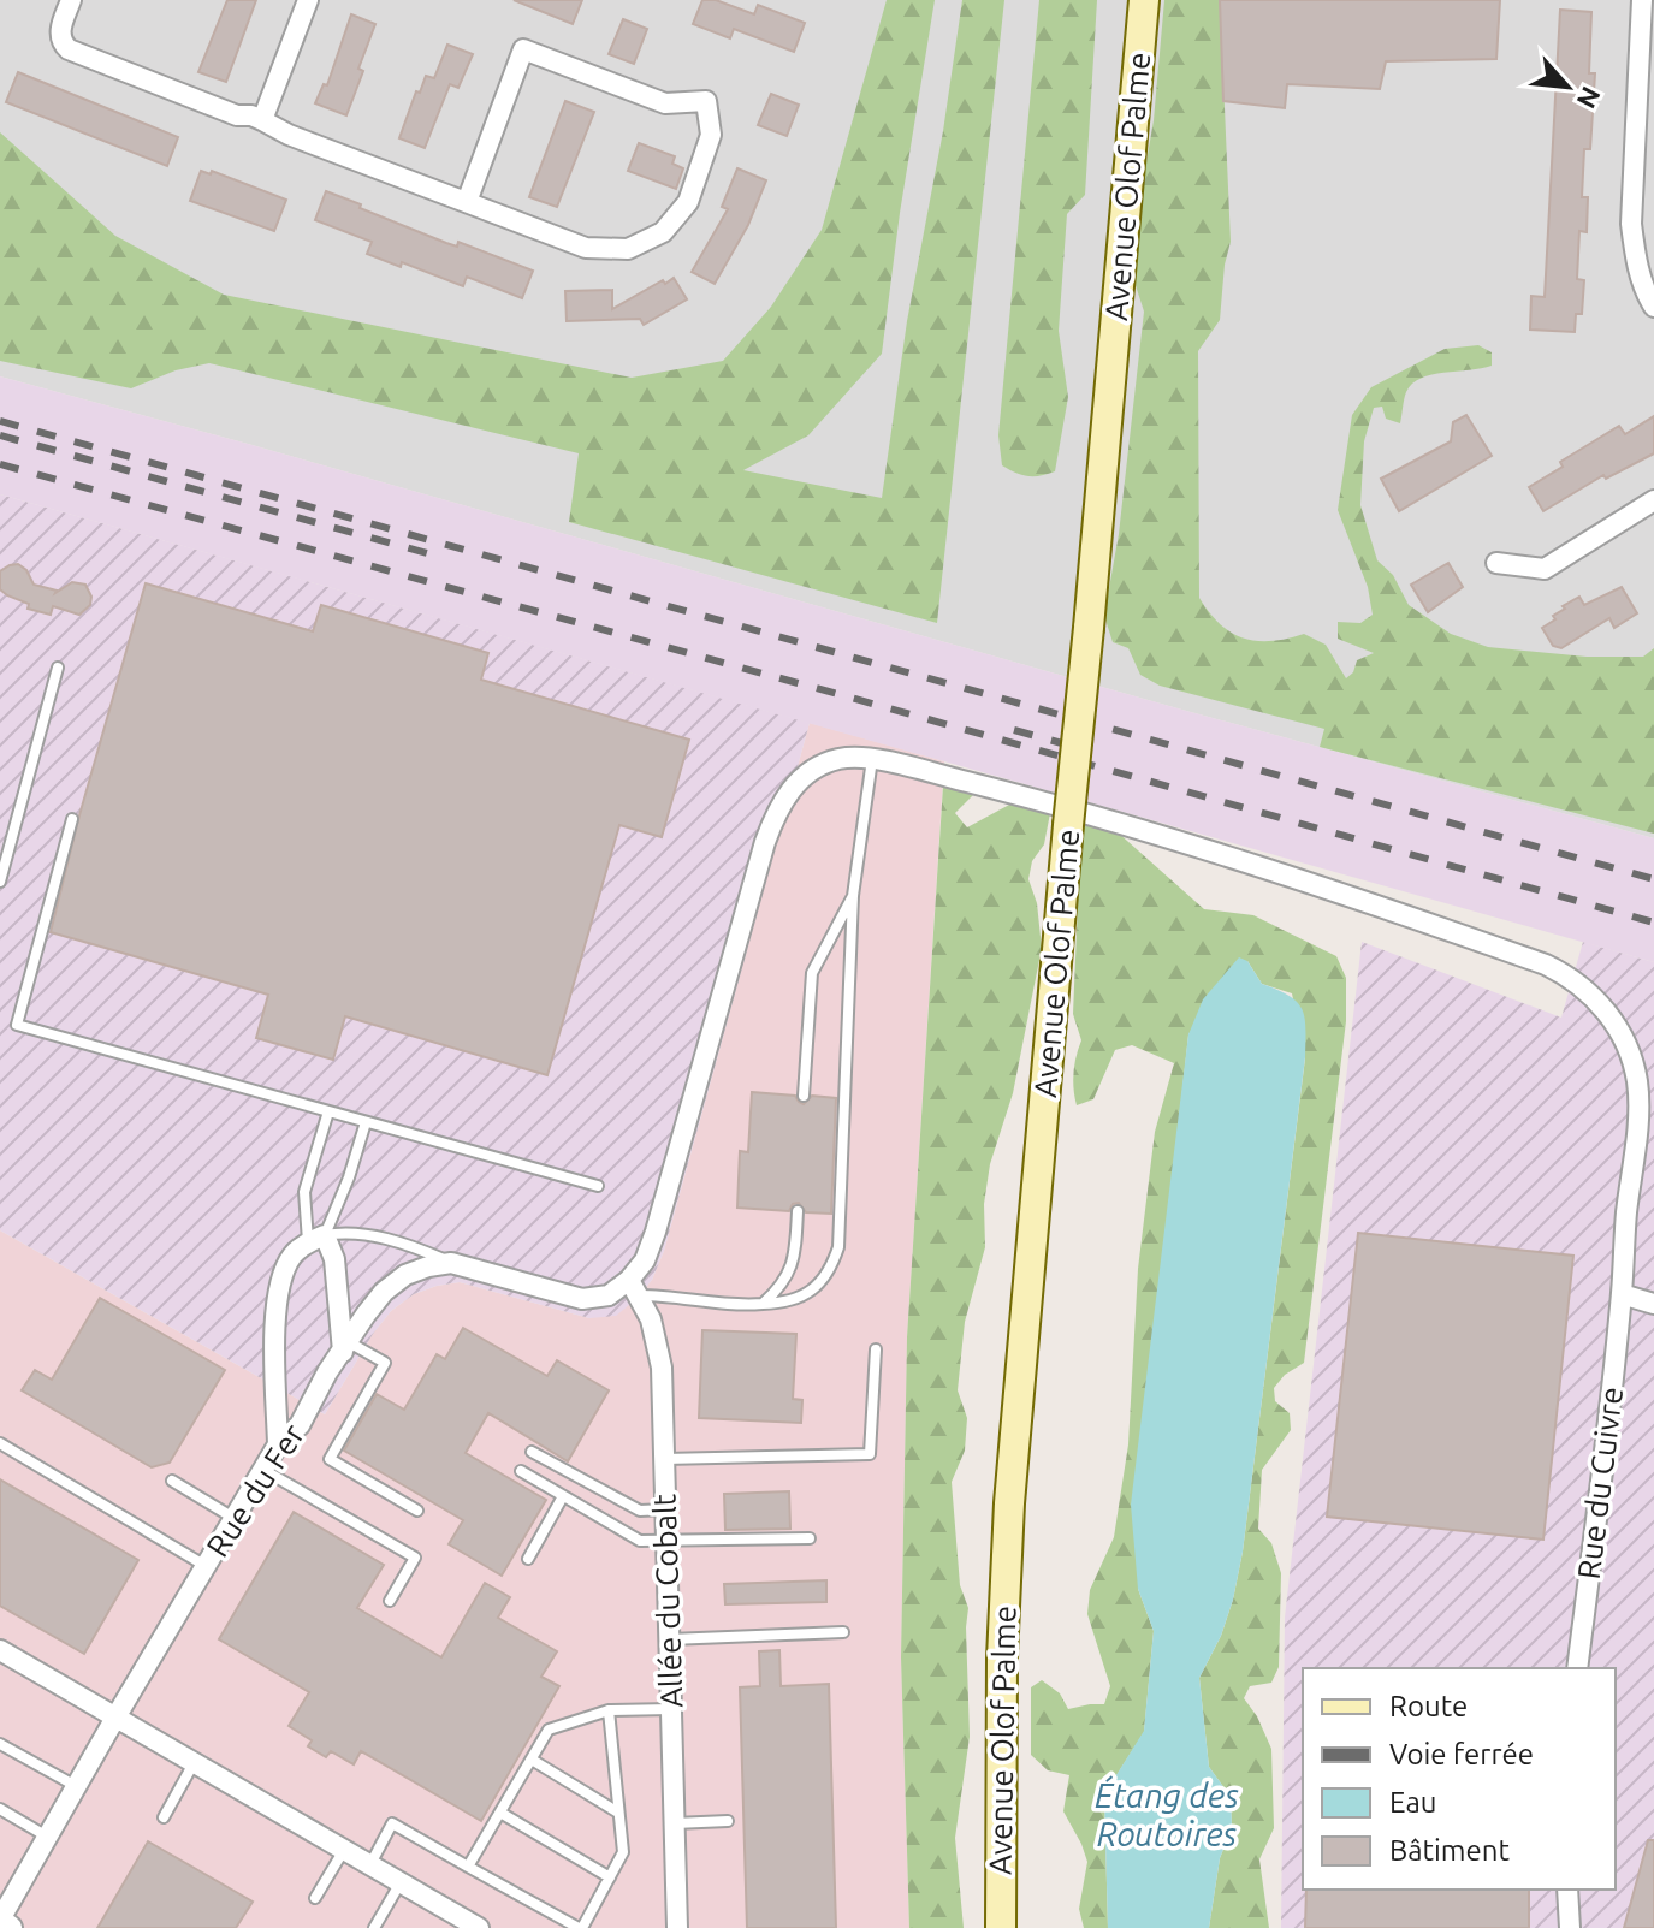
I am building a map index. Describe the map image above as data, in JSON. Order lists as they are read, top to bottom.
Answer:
{
  "streets": {
    "main road": ["Avenue Olof Palme"],
    "street": ["Rue du Cuivre", "Rue du Fer", "Allée du Cobalt"]
  },
  "water": ["Étang des Routoires"],
  "legend": [
    "Route",
    "Voie ferrée",
    "Eau",
    "Bâtiment"
  ],
  "north": "bottom right"
}
